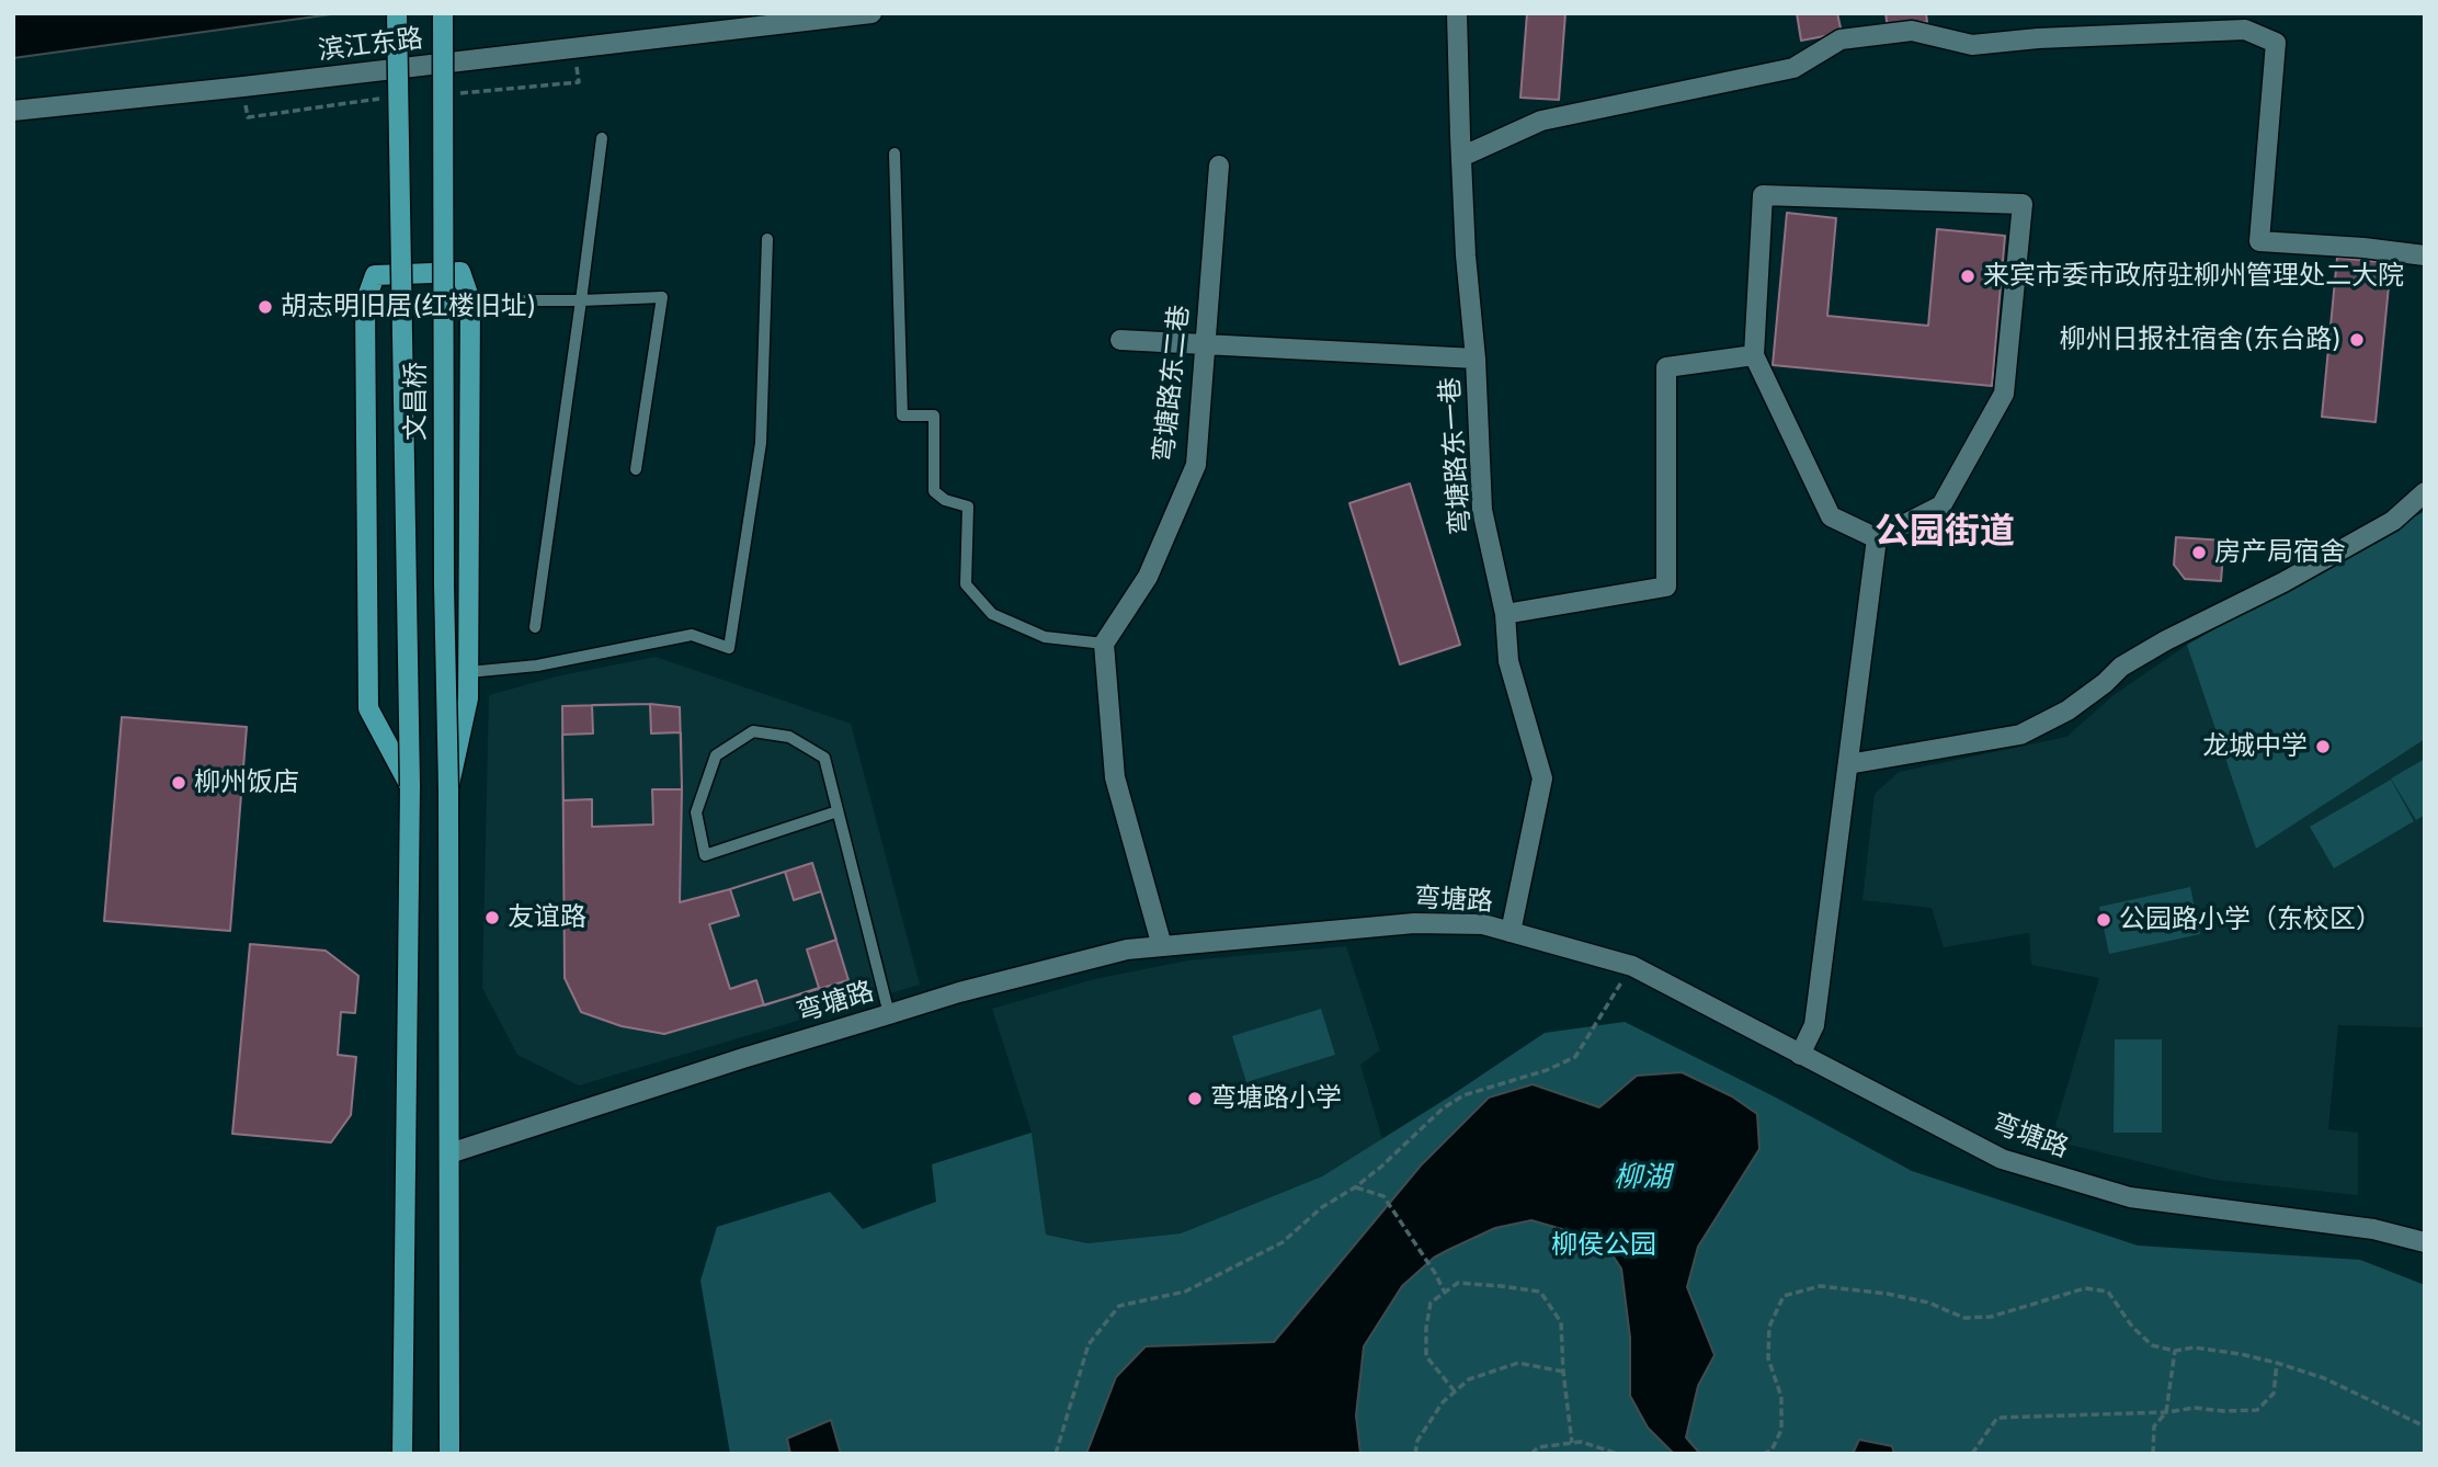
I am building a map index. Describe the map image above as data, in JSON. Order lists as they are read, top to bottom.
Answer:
{
  "streets": {
    "main road": ["文昌桥"],
    "street": [
      "滨江东路",
      "弯塘路东二巷",
      "弯塘路东一巷",
      "弯塘路"
    ]
  },
  "crossings": [
    ["弯塘路东一巷", "弯塘路"]
  ],
  "districts": ["公园街道"],
  "water": ["柳湖"],
  "parks": ["柳侯公园"],
  "places": [
    "来宾市委市政府驻柳州管理处二大院",
    "胡志明旧居(红楼旧址)",
    "柳州日报社宿舍(东台路)",
    "房产局宿舍",
    "龙城中学",
    "柳州饭店",
    "友谊路",
    "公园路小学（东校区）",
    "弯塘路小学"
  ]
}
